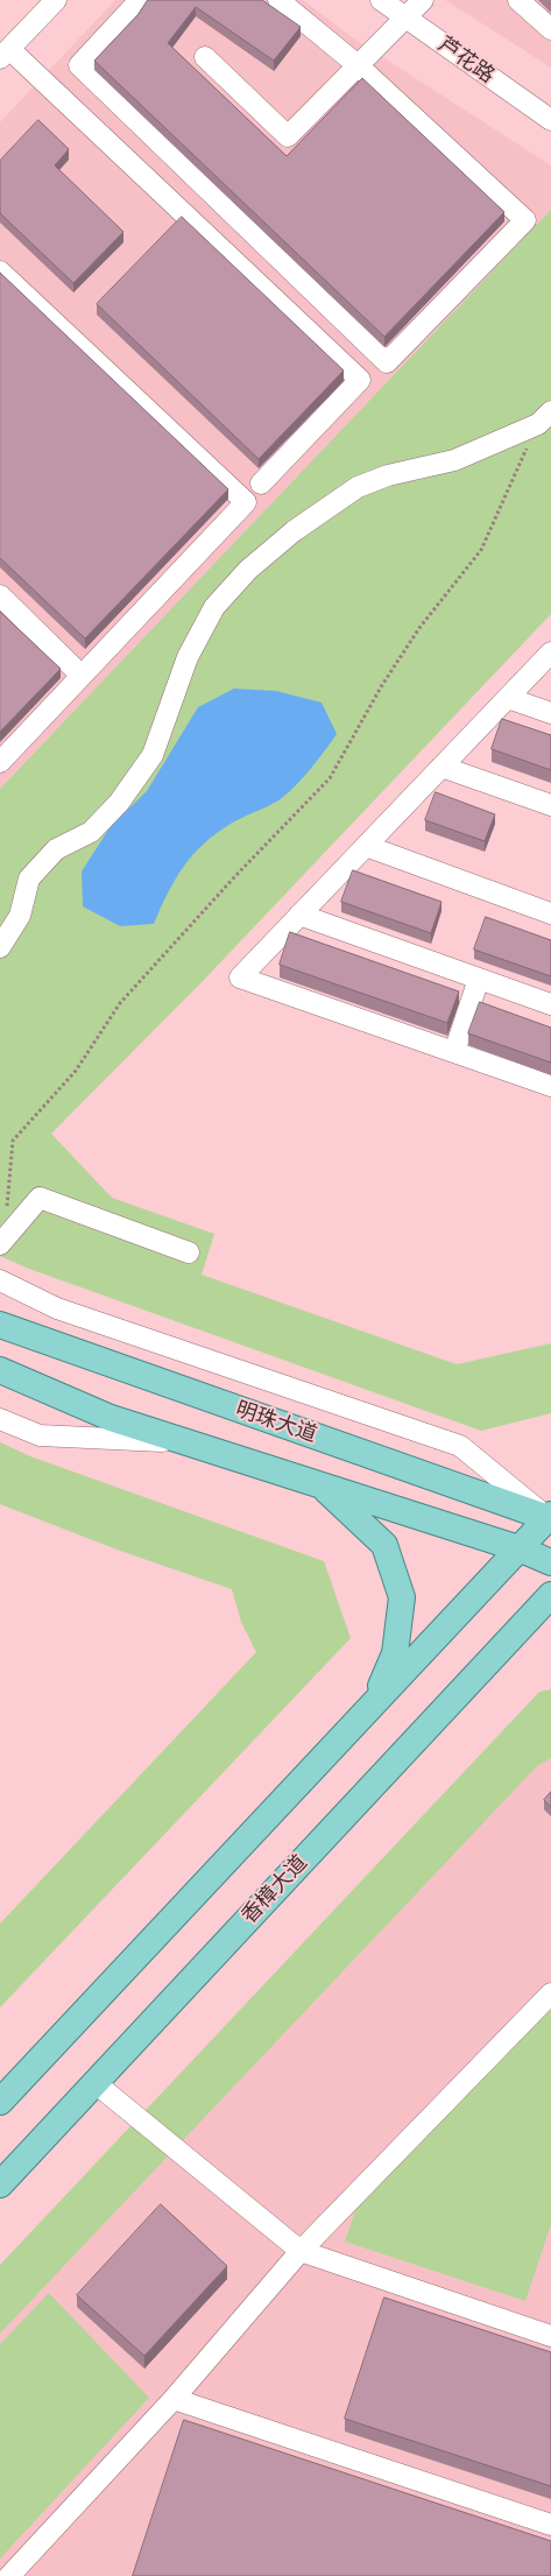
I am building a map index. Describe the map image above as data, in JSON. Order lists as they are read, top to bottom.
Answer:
{
  "streets": {
    "main road": ["明珠大道", "香樟大道"],
    "street": ["芦花路"]
  }
}
